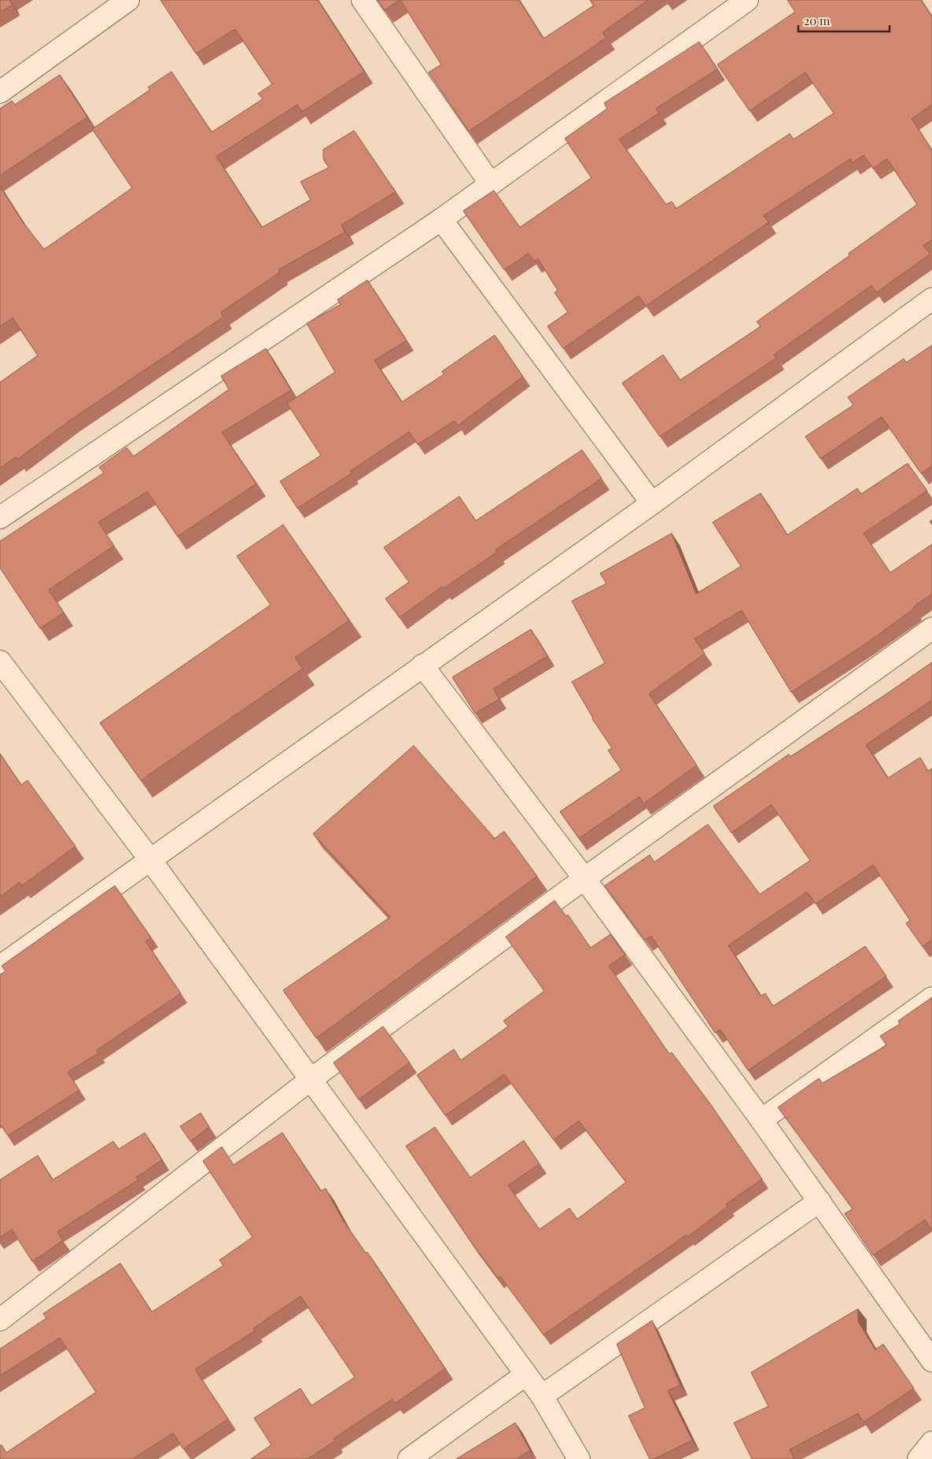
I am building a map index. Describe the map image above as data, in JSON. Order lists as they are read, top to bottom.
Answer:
{
  "scale_bar": "20 m"
}
